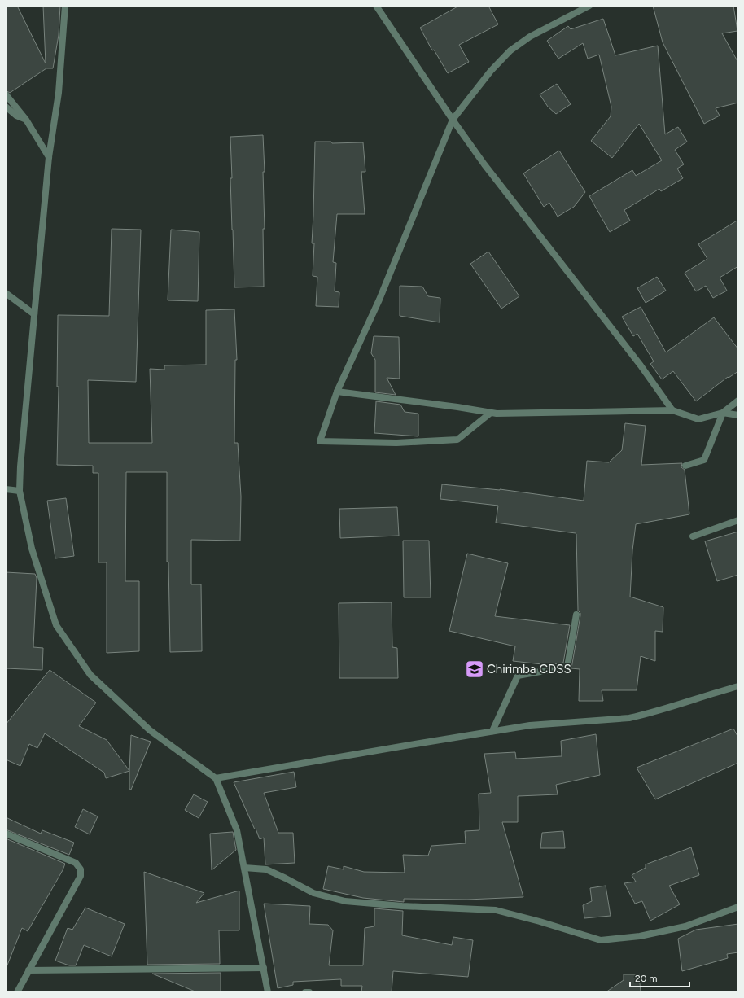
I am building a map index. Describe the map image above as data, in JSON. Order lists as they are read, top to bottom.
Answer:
{
  "places": {
    "school or university": ["Chirimba CDSS"]
  },
  "scale_bar": "20 m"
}
